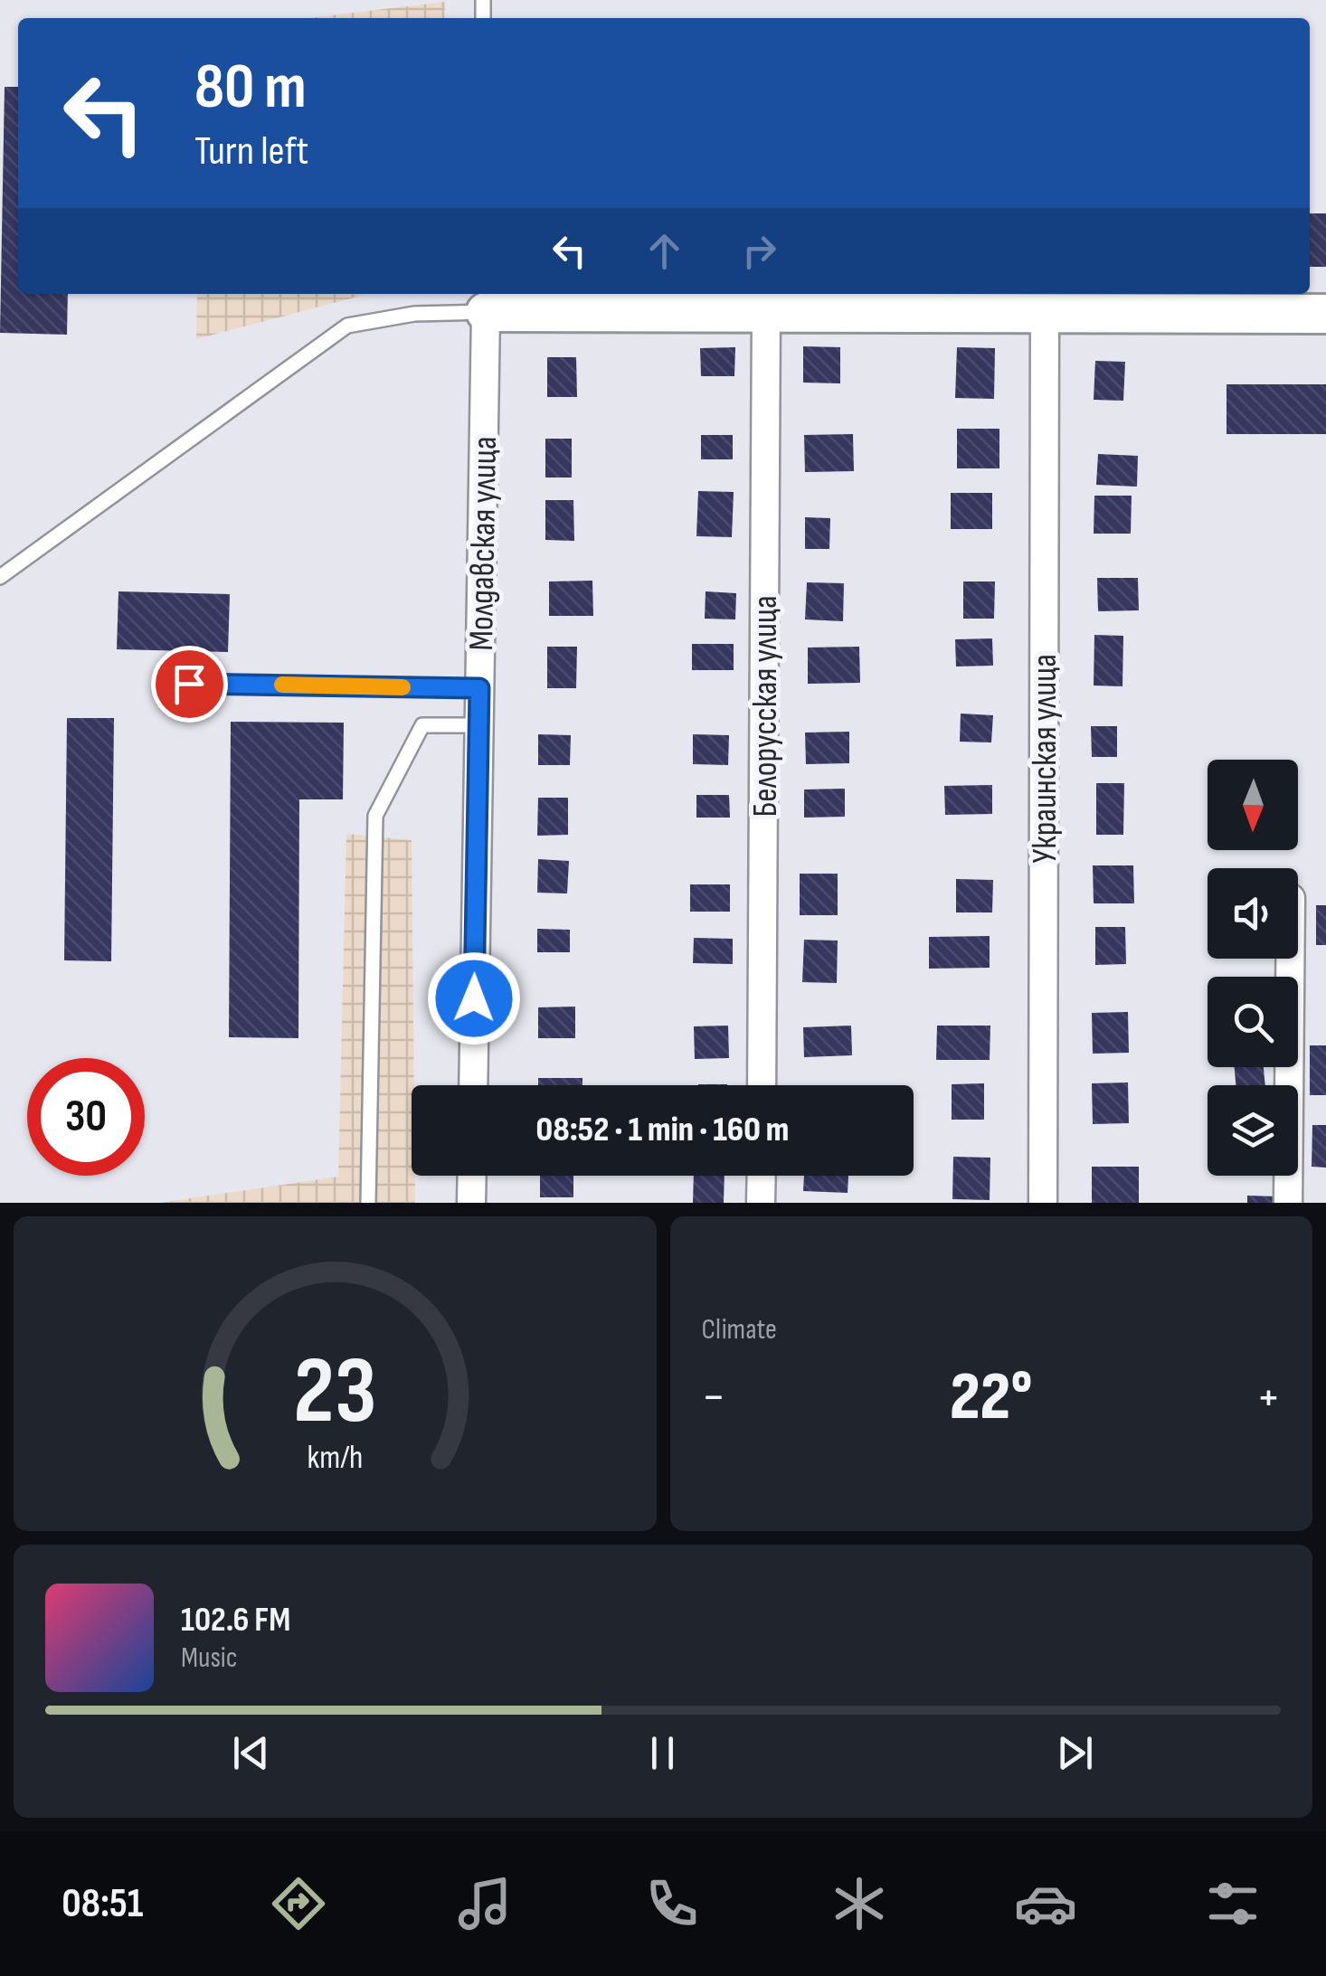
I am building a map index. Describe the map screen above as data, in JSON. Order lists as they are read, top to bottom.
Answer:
{
  "streets": {
    "street": ["Молдавская улица", "Белорусская улица", "Украинская улица"]
  },
  "north": "bottom",
  "page": {
    "turn": ["80 m", "Turn left"],
    "limit": "30",
    "trip": "08:52 · 1 min · 160 m",
    "tile": "Climate",
    "heat": ["−", "22°", "+"],
    "song": ["102.6 FM", "Music"],
    "tabs": "08:51",
    "gauge": ["23", "km/h"]
  }
}
